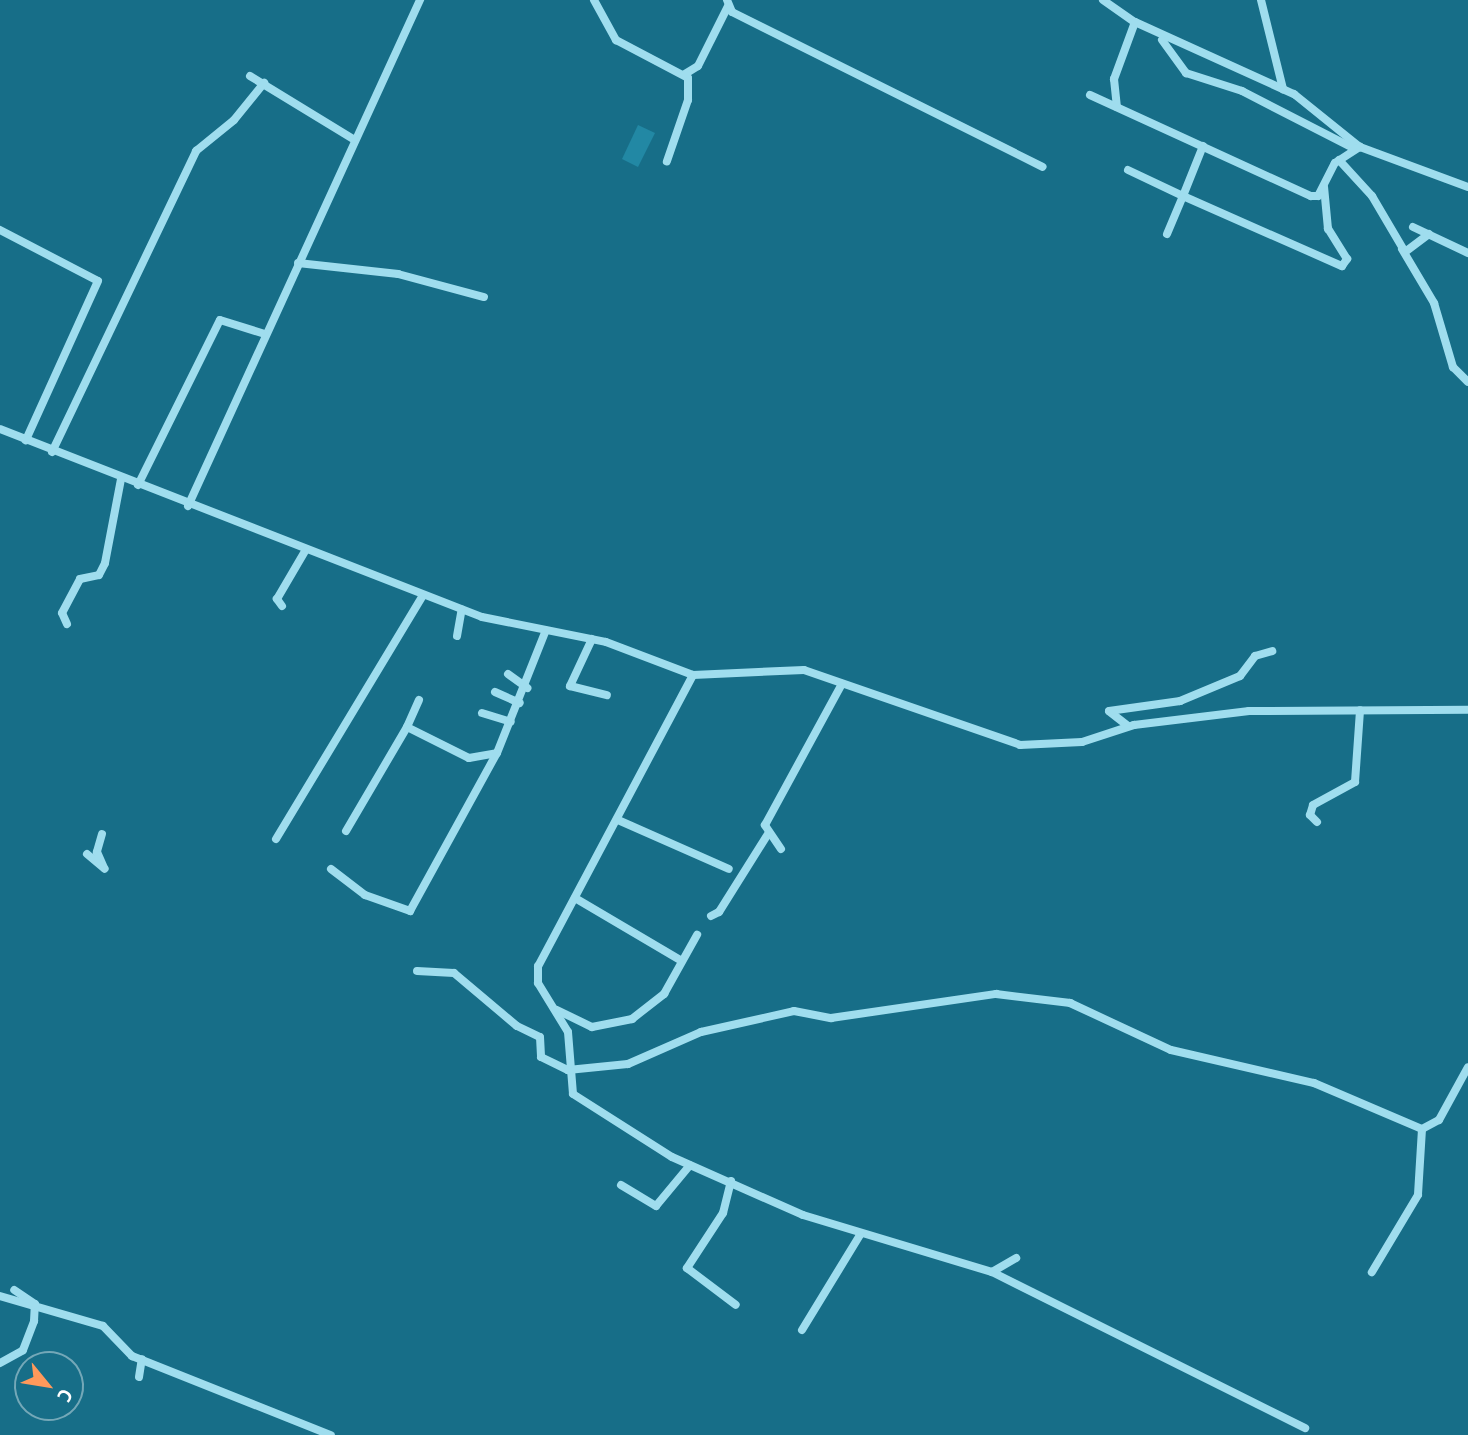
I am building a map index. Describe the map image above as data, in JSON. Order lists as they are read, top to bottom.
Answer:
{
  "north": "bottom right"
}
